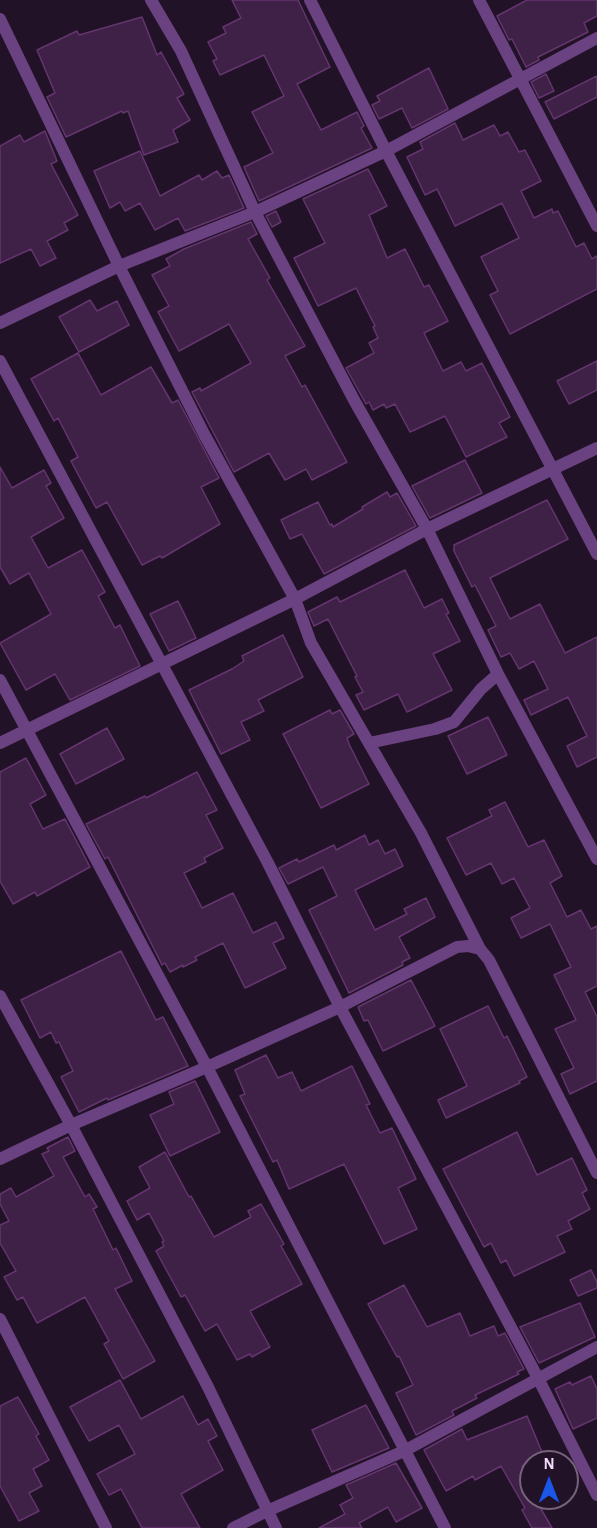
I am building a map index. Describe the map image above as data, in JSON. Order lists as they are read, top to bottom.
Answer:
{
  "north": "top"
}
